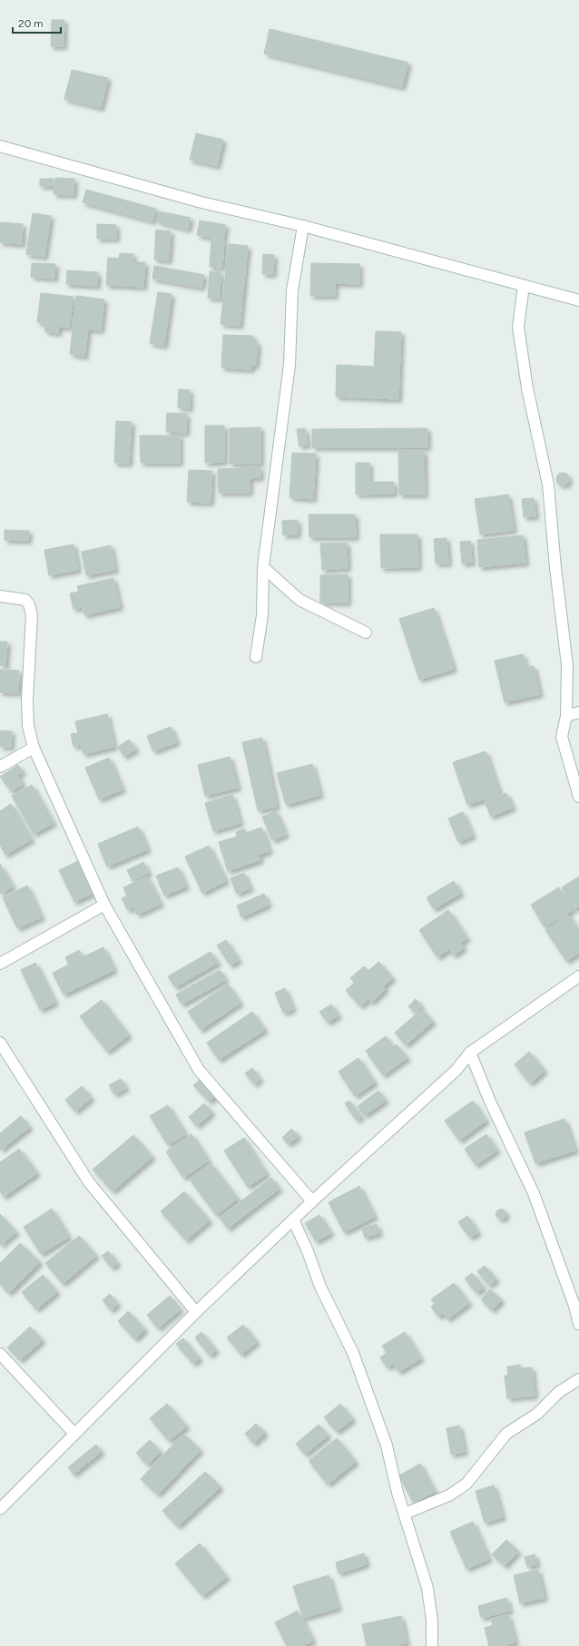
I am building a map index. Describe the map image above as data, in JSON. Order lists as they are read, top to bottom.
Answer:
{
  "scale_bar": "20 m"
}
